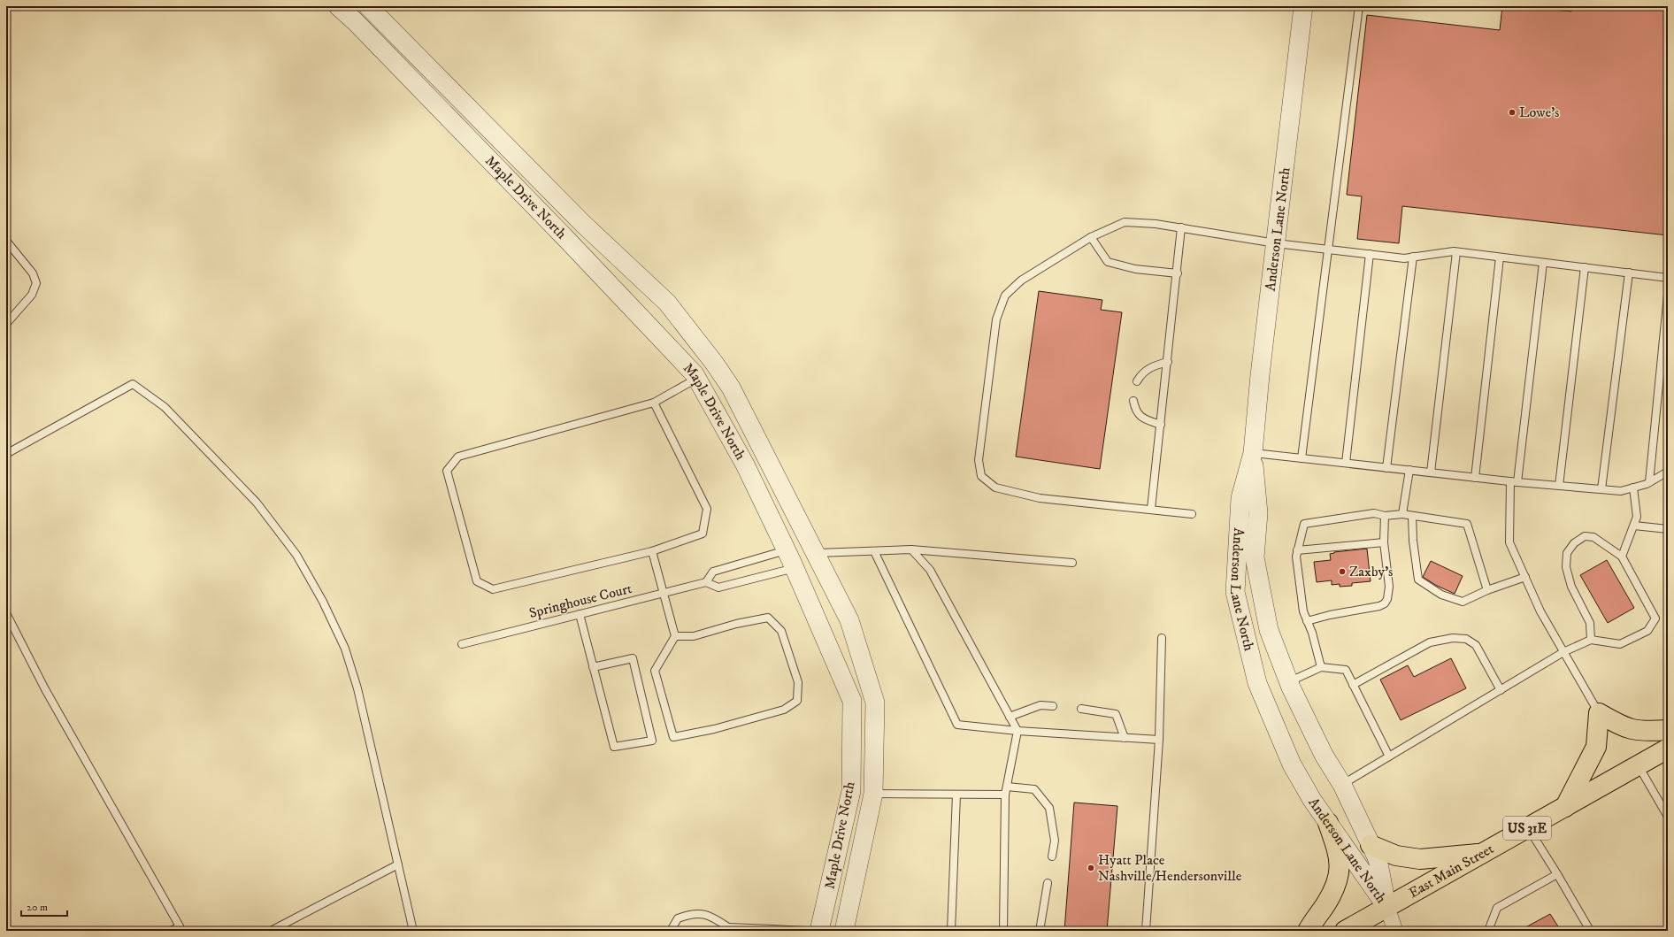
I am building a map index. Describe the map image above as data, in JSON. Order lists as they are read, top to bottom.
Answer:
{
  "streets": {
    "main road": ["US 31E", "East Main Street"],
    "street": ["Maple Drive North", "Anderson Lane North"],
    "lane": ["Springhouse Court"]
  },
  "crossings": [
    ["Anderson Lane North", "East Main Street"]
  ],
  "places": ["Lowe's", "Zaxby's", "Hyatt Place Nashville/Hendersonville"],
  "scale_bar": "20 m"
}
